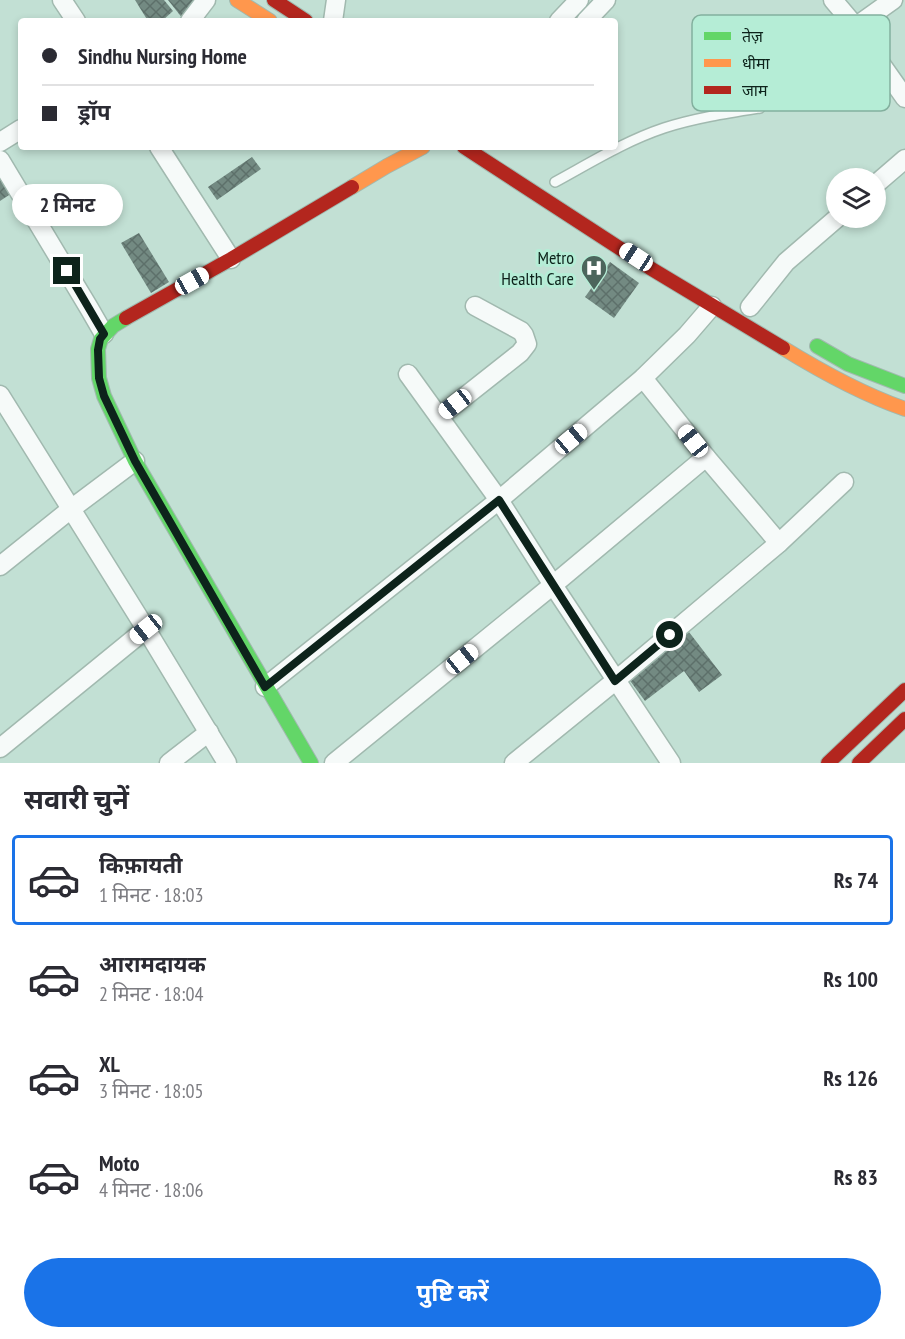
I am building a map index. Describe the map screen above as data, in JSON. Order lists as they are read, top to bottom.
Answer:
{
  "places": {
    "hospital": ["Metro Health Care"]
  },
  "legend": ["तेज़", "धीमा", "जाम"],
  "page": {
    "banner": ["Sindhu Nursing Home", "ड्रॉप"],
    "bubble": "2 मिनट",
    "heading": "सवारी चुनें",
    "list": [
      {
        "name": "किफ़ायती",
        "note": "1 मिनट · 18:03",
        "value": "Rs 74"
      },
      {
        "name": "आरामदायक",
        "note": "2 मिनट · 18:04",
        "value": "Rs 100"
      },
      {
        "name": "XL",
        "note": "3 मिनट · 18:05",
        "value": "Rs 126"
      },
      {
        "name": "Moto",
        "note": "4 मिनट · 18:06",
        "value": "Rs 83"
      }
    ],
    "buttons": "पुष्टि करें"
  }
}
